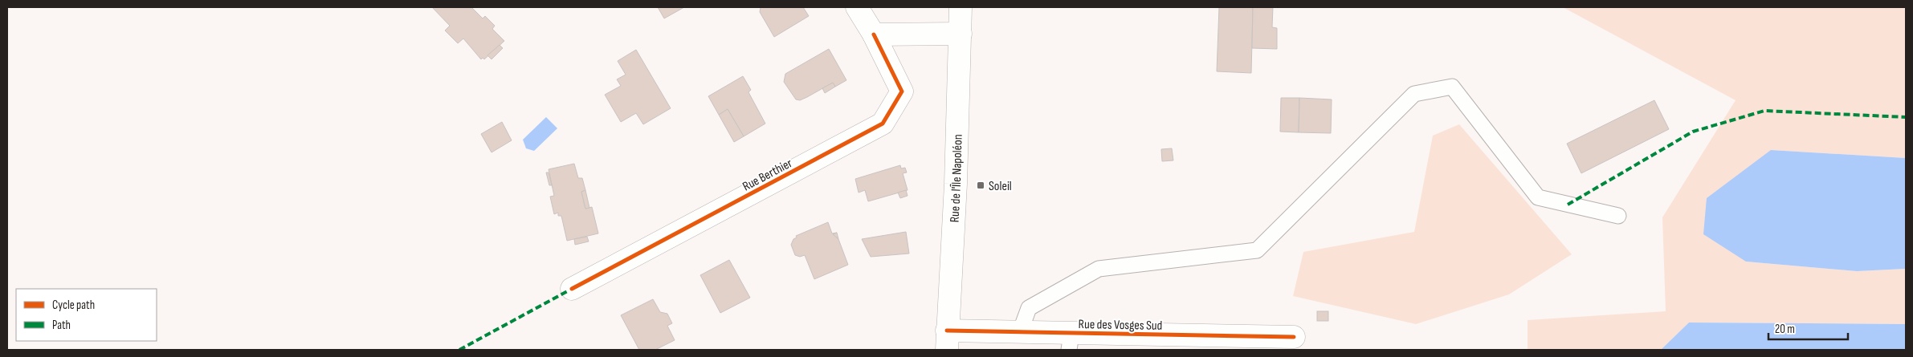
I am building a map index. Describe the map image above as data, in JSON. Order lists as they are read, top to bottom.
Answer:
{
  "streets": {
    "street": ["Rue Berthier", "Rue de l'Île Napoléon", "Rue des Vosges Sud"]
  },
  "crossings": [
    ["Rue de l'Île Napoléon", "Rue des Vosges Sud"]
  ],
  "places": {
    "transit": ["Soleil"]
  },
  "legend": ["Cycle path", "Path"],
  "scale_bar": "20 m"
}
